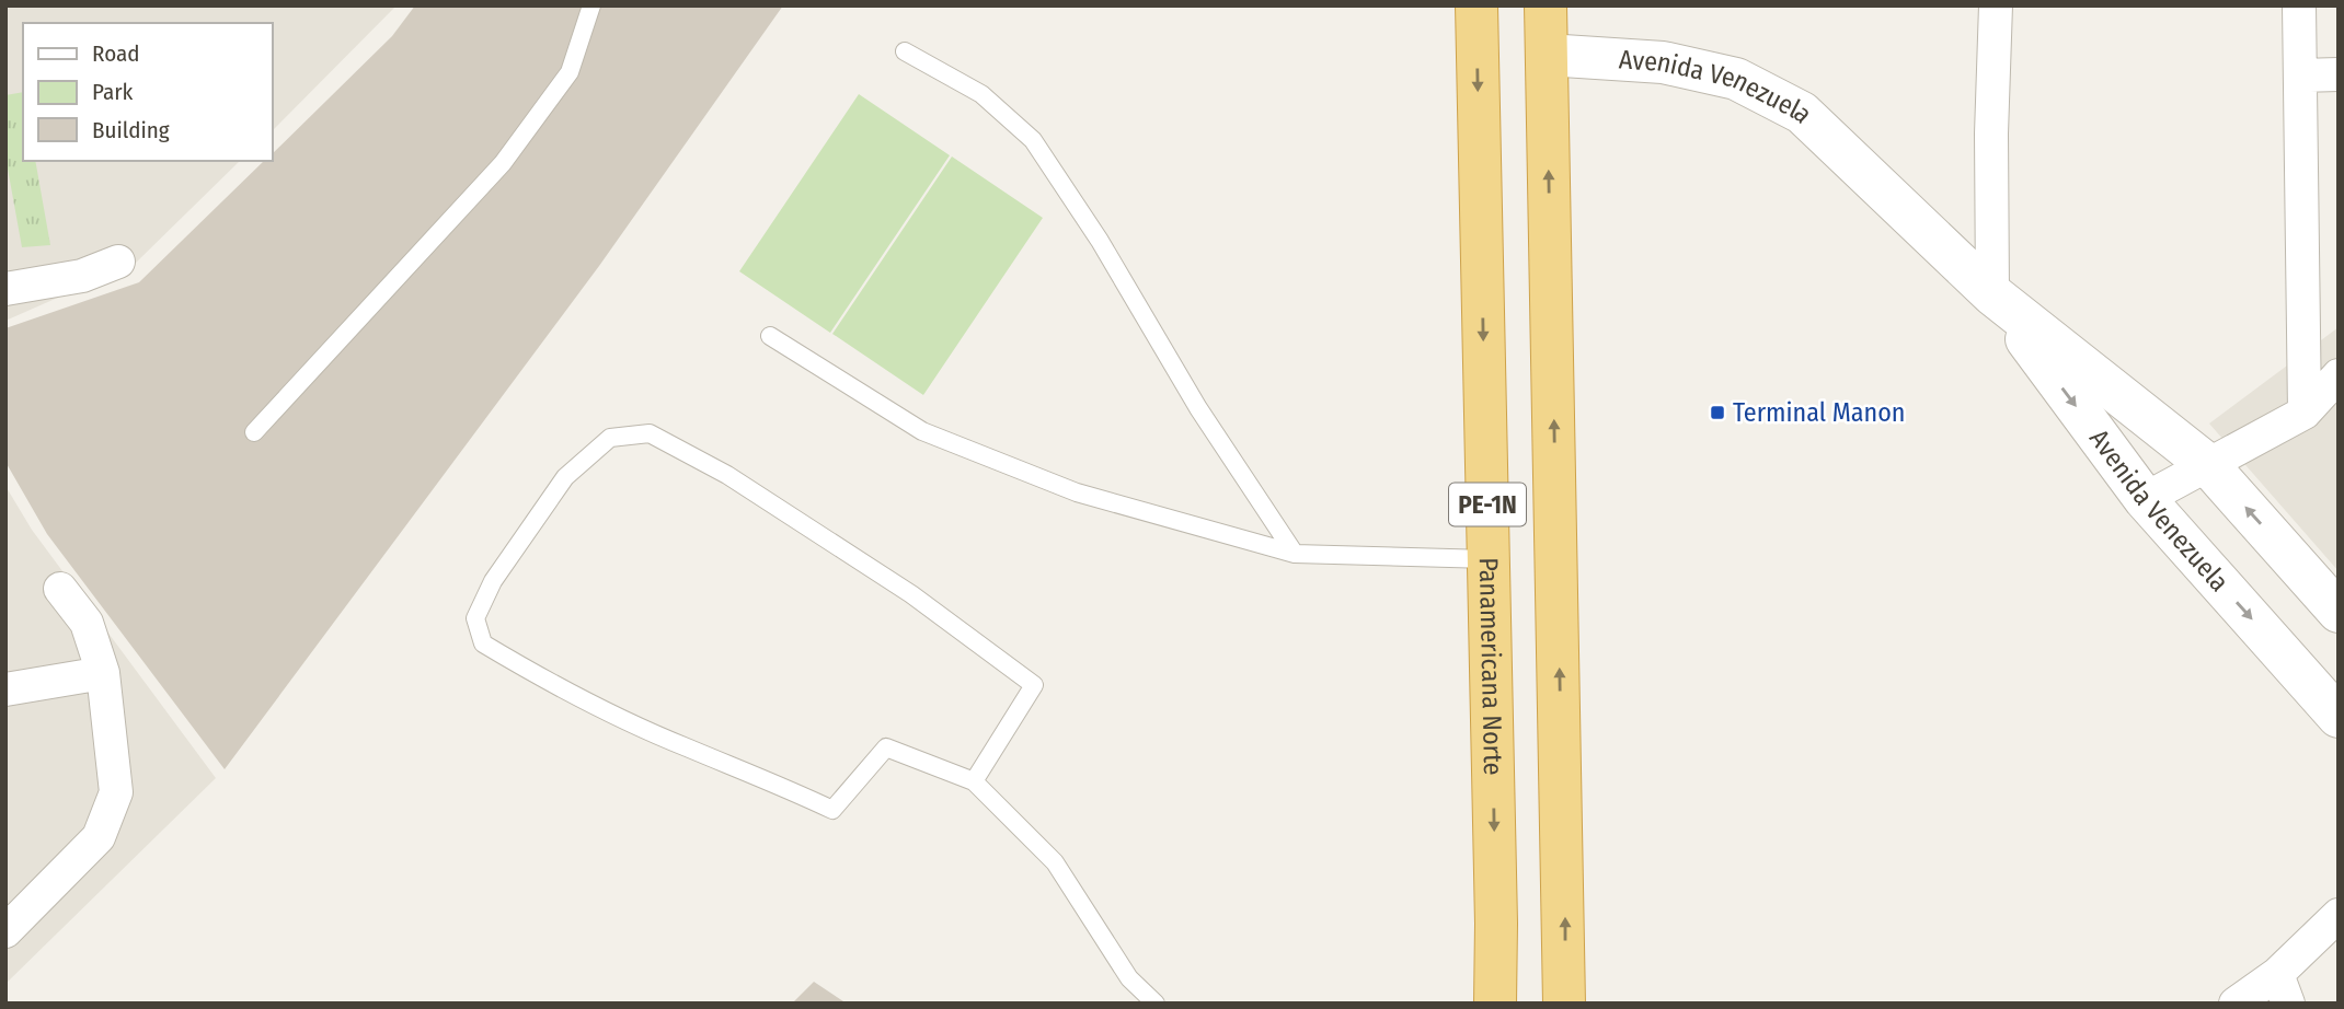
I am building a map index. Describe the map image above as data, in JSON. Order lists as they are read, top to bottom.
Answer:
{
  "streets": {
    "highway": ["PE-1N", "Panamericana Norte"],
    "street": ["Avenida Venezuela"]
  },
  "crossings": [
    ["Avenida Venezuela", "PE-1N"]
  ],
  "places": {
    "transit": ["Terminal Manon"]
  },
  "legend": ["Road", "Park", "Building"]
}
